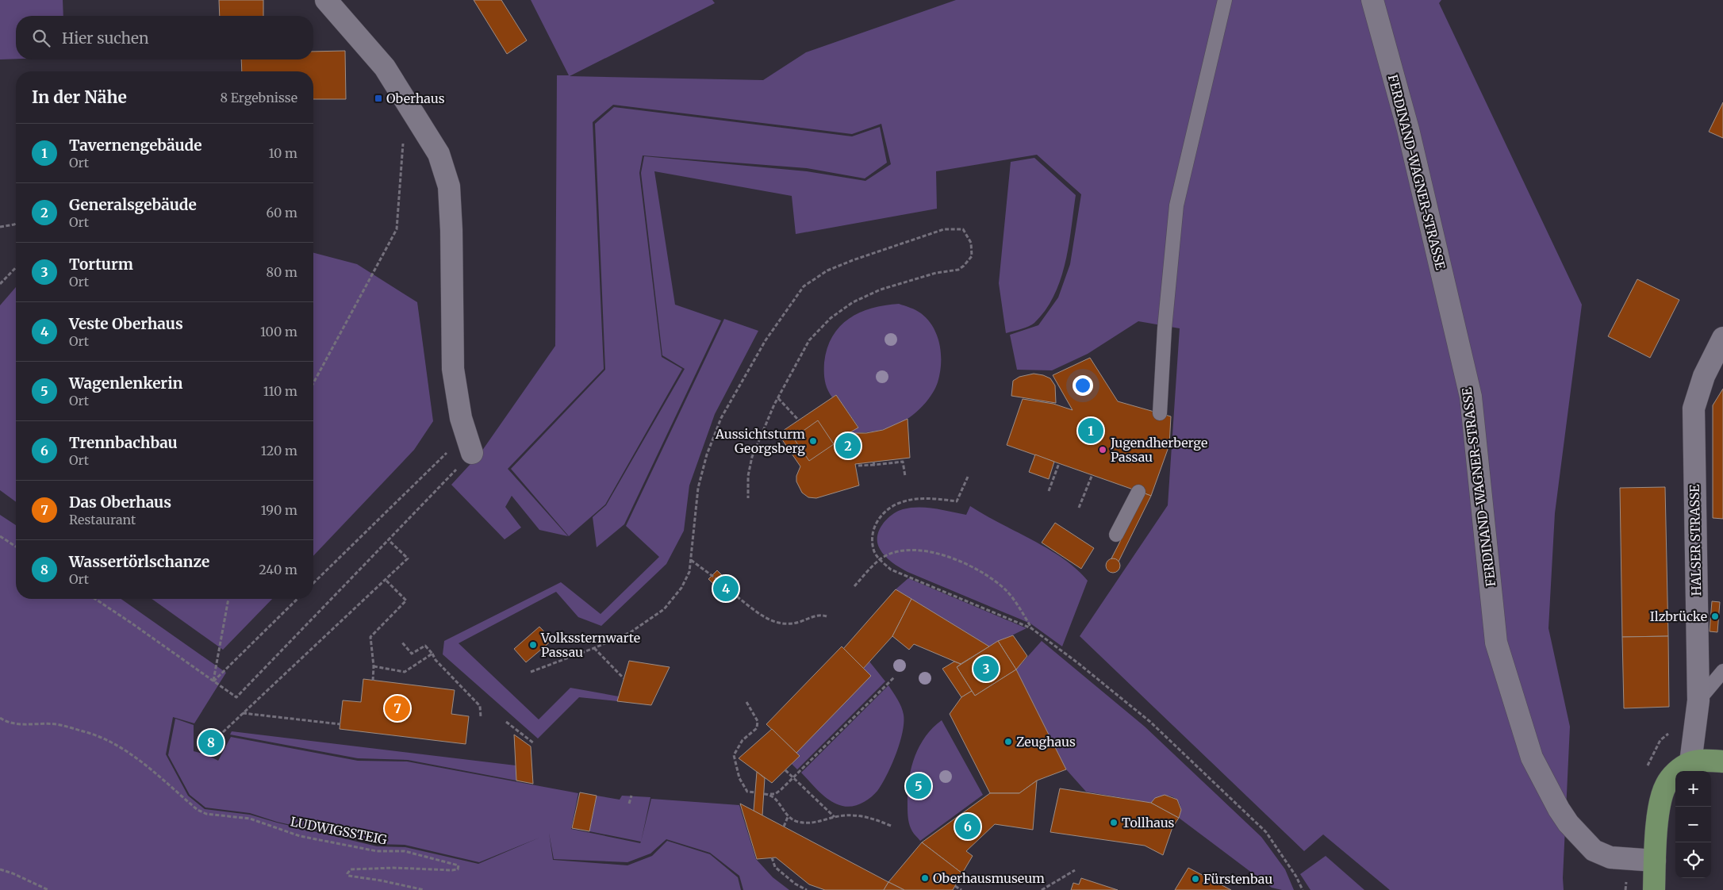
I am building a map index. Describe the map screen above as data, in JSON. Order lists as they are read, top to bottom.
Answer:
{
  "streets": {
    "street": ["FERDINAND-WAGNER-STRASSE", "HALSER STRASSE"],
    "path": ["LUDWIGSSTEIG"]
  },
  "places": {
    "transit": ["Oberhaus"],
    "other": [
      "Aussichtsturm Georgsberg",
      "Jugendherberge Passau",
      "Ilzbrücke",
      "Volkssternwarte Passau",
      "Zeughaus",
      "Tollhaus",
      "Oberhausmuseum",
      "Fürstenbau"
    ]
  },
  "page": {
    "search": "Hier suchen",
    "heading": ["In der Nähe", "8 Ergebnisse"],
    "list": [
      {
        "mark": "1",
        "name": "Tavernengebäude",
        "note": "Ort",
        "value": "10 m"
      },
      {
        "mark": "2",
        "name": "Generalsgebäude",
        "note": "Ort",
        "value": "60 m"
      },
      {
        "mark": "3",
        "name": "Torturm",
        "note": "Ort",
        "value": "80 m"
      },
      {
        "mark": "4",
        "name": "Veste Oberhaus",
        "note": "Ort",
        "value": "100 m"
      },
      {
        "mark": "5",
        "name": "Wagenlenkerin",
        "note": "Ort",
        "value": "110 m"
      },
      {
        "mark": "6",
        "name": "Trennbachbau",
        "note": "Ort",
        "value": "120 m"
      },
      {
        "mark": "7",
        "name": "Das Oberhaus",
        "note": "Restaurant",
        "value": "190 m"
      },
      {
        "mark": "8",
        "name": "Wassertörlschanze",
        "note": "Ort",
        "value": "240 m"
      }
    ],
    "pins": [
      "1",
      "2",
      "4",
      "3",
      "7",
      "8",
      "5",
      "6"
    ],
    "map_buttons": ["+", "−"]
  }
}
